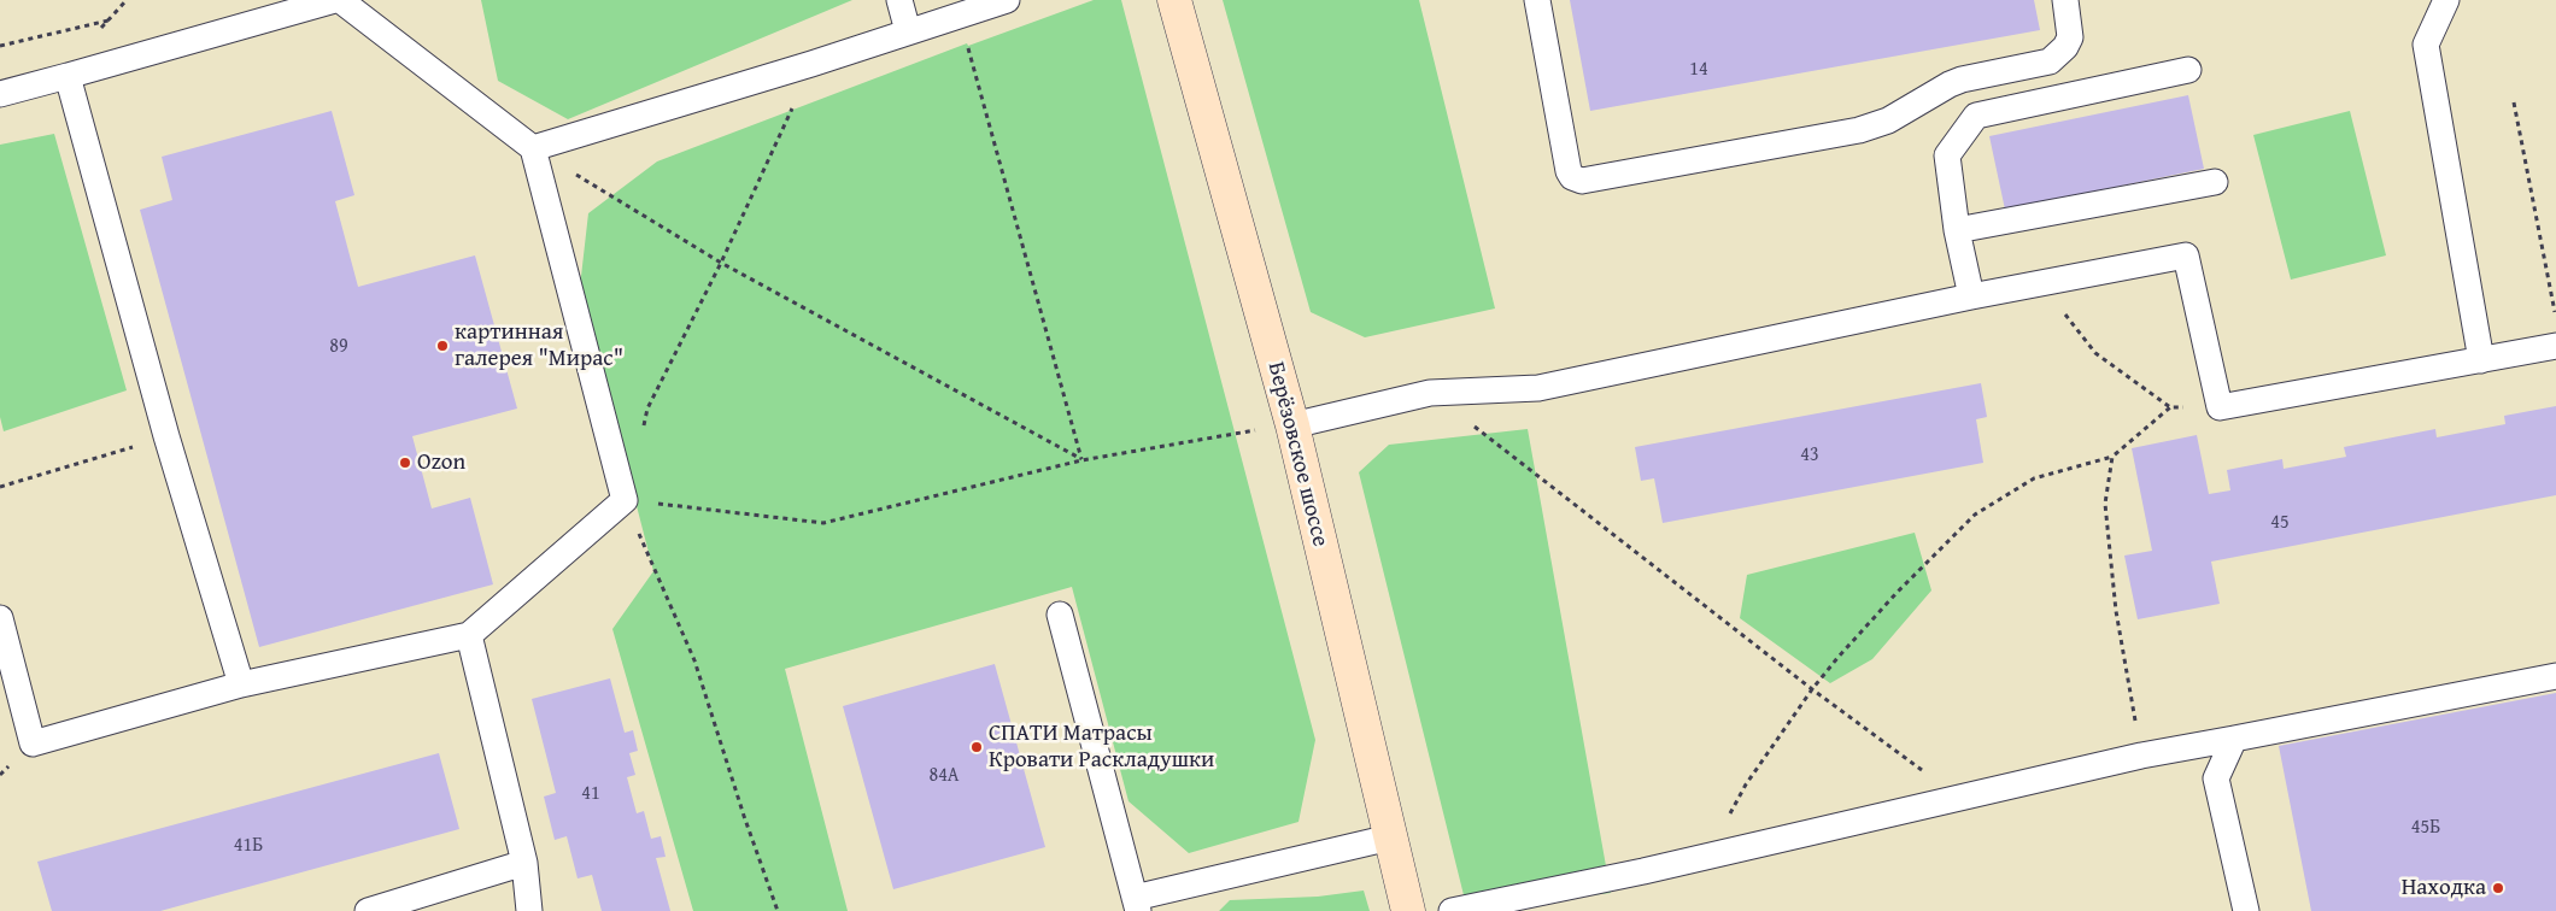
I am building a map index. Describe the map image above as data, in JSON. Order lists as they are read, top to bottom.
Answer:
{
  "streets": {
    "main road": ["Берёзовское шоссе"]
  },
  "places": [
    "картинная галерея \"Мирас\"",
    "Ozon",
    "СПАТИ Матрасы Кровати Раскладушки",
    "Находка"
  ],
  "house_numbers": [
    "14",
    "89",
    "43",
    "45",
    "84А",
    "41",
    "45Б",
    "41Б"
  ]
}
